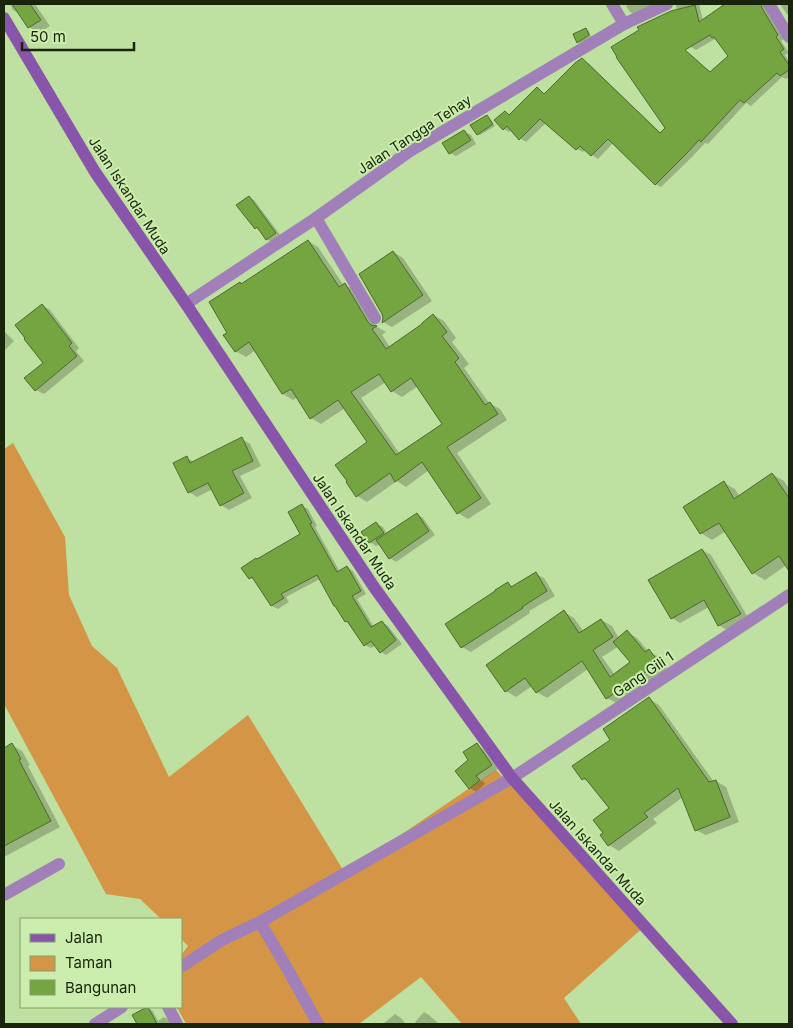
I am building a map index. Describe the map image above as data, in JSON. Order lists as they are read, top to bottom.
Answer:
{
  "streets": {
    "street": ["Jalan Tangga Tehay", "Jalan Iskandar Muda", "Gang Gili 1"]
  },
  "crossings": [
    ["Jalan Tangga Tehay", "Jalan Iskandar Muda"],
    ["Jalan Iskandar Muda", "Gang Gili 1"]
  ],
  "legend": ["Jalan", "Taman", "Bangunan"],
  "scale_bar": "50 m"
}
